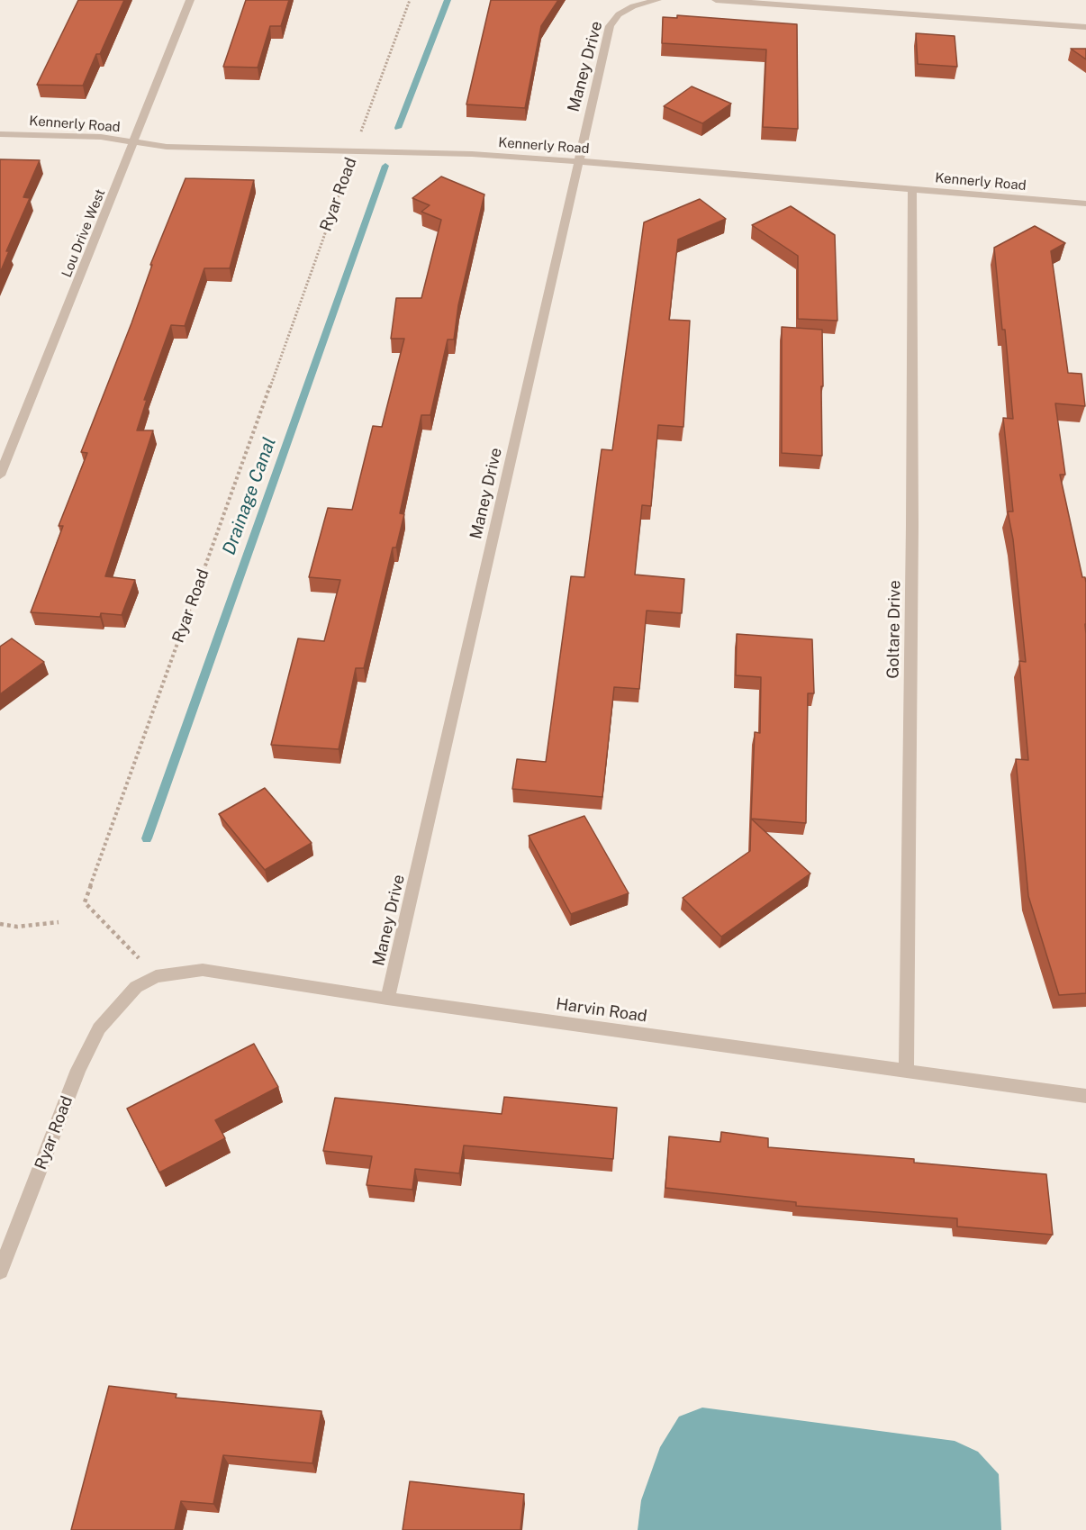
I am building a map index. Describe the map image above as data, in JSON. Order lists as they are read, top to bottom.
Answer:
{
  "streets": {
    "street": [
      "Maney Drive",
      "Kennerly Road",
      "Ryar Road",
      "Lou Drive West",
      "Goltare Drive",
      "Harvin Road"
    ]
  },
  "crossings": [
    ["Maney Drive", "Kennerly Road"],
    ["Maney Drive", "Harvin Road"],
    ["Kennerly Road", "Ryar Road"],
    ["Kennerly Road", "Lou Drive West"],
    ["Kennerly Road", "Goltare Drive"],
    ["Ryar Road", "Harvin Road"],
    ["Goltare Drive", "Harvin Road"]
  ],
  "water": ["Drainage Canal"]
}
